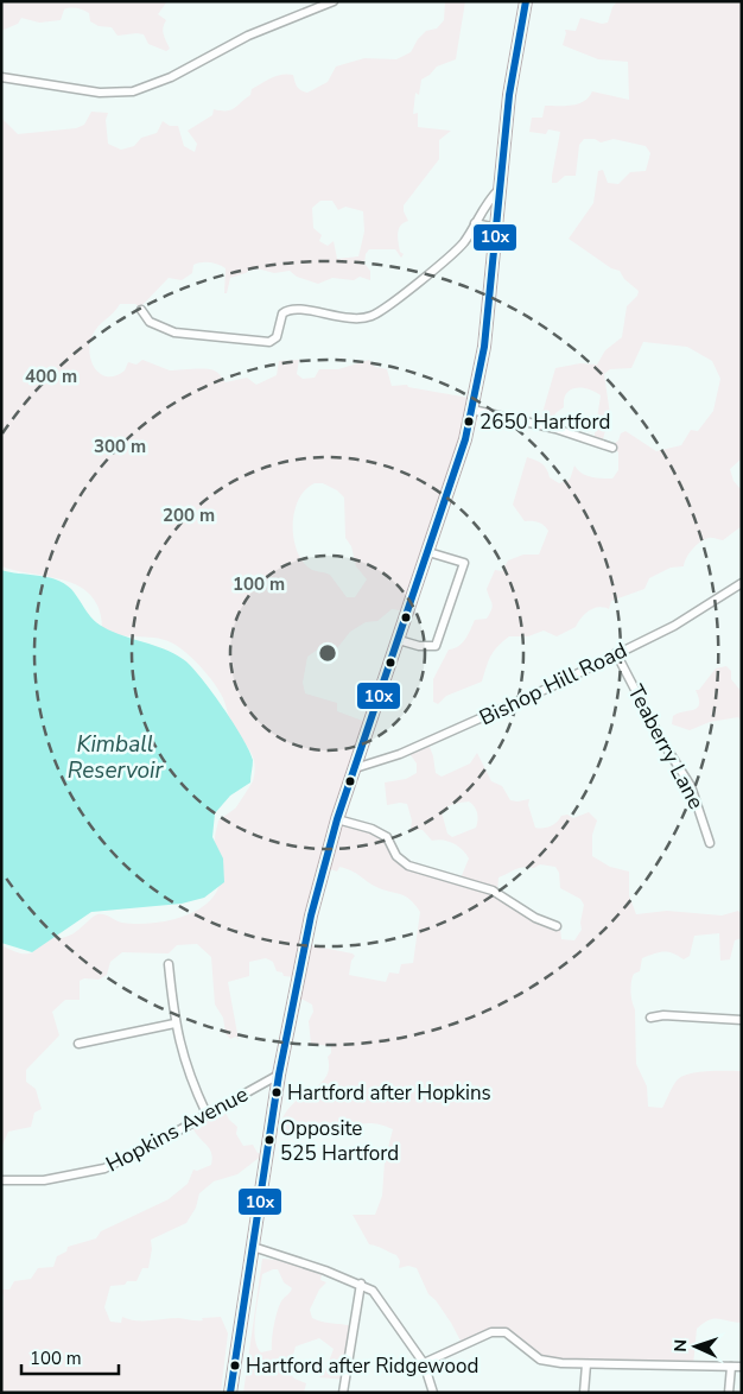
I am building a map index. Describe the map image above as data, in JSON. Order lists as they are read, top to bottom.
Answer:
{
  "streets": {
    "street": ["Bishop Hill Road", "Teaberry Lane", "Hopkins Avenue"]
  },
  "crossings": [
    ["Bishop Hill Road", "Teaberry Lane"]
  ],
  "water": ["Kimball Reservoir"],
  "places": [
    "2650 Hartford",
    "Hartford after Hopkins",
    "Opposite 525 Hartford",
    "Hartford after Ridgewood"
  ],
  "lines": ["transit line 10x"],
  "scale_bar": "100 m",
  "north": "left",
  "rings": [
    "400 m",
    "300 m",
    "200 m",
    "100 m"
  ]
}
